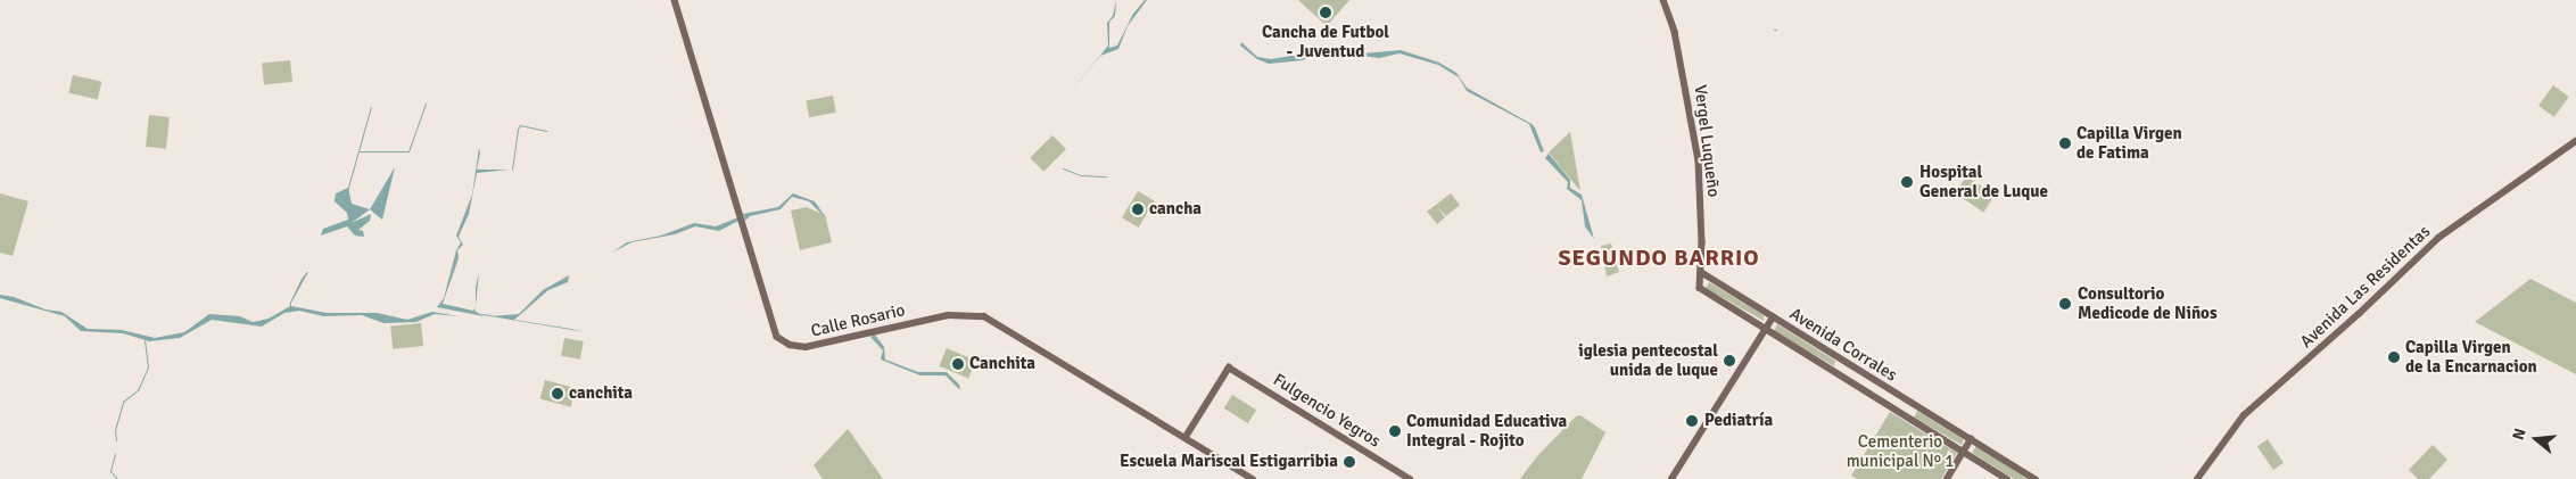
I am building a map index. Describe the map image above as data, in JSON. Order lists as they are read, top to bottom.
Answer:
{
  "streets": {
    "main road": [
      "Vergel Luqueño",
      "Avenida Las Residentas",
      "Calle Rosario",
      "Avenida Corrales",
      "Fulgencio Yegros"
    ]
  },
  "crossings": [
    ["Vergel Luqueño", "Avenida Corrales"],
    ["Calle Rosario", "Fulgencio Yegros"]
  ],
  "districts": ["SEGUNDO BARRIO"],
  "parks": ["Cementerio municipal Nº 1"],
  "places": [
    "Cancha de Futbol - Juventud",
    "Capilla Virgen de Fatima",
    "Hospital General de Luque",
    "cancha",
    "Consultorio Medicode de Niños",
    "Capilla Virgen de la Encarnacion",
    "iglesia pentecostal unida de luque",
    "Canchita",
    "canchita",
    "Pediatría",
    "Comunidad Educativa Integral - Rojito",
    "Escuela Mariscal Estigarribia"
  ],
  "north": "left"
}
